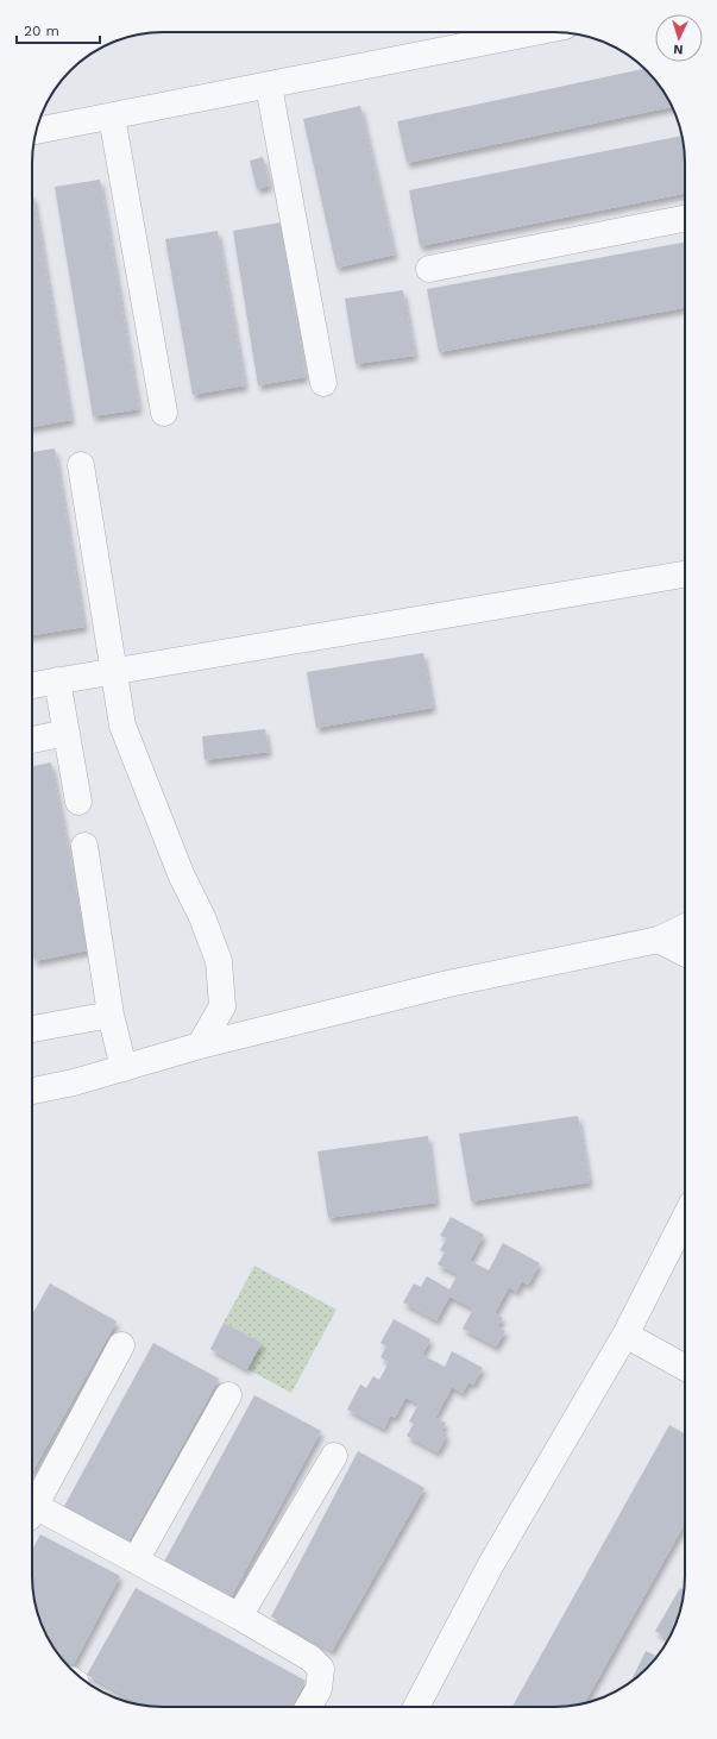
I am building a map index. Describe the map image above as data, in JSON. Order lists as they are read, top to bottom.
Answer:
{
  "scale_bar": "20 m",
  "north": "bottom"
}
